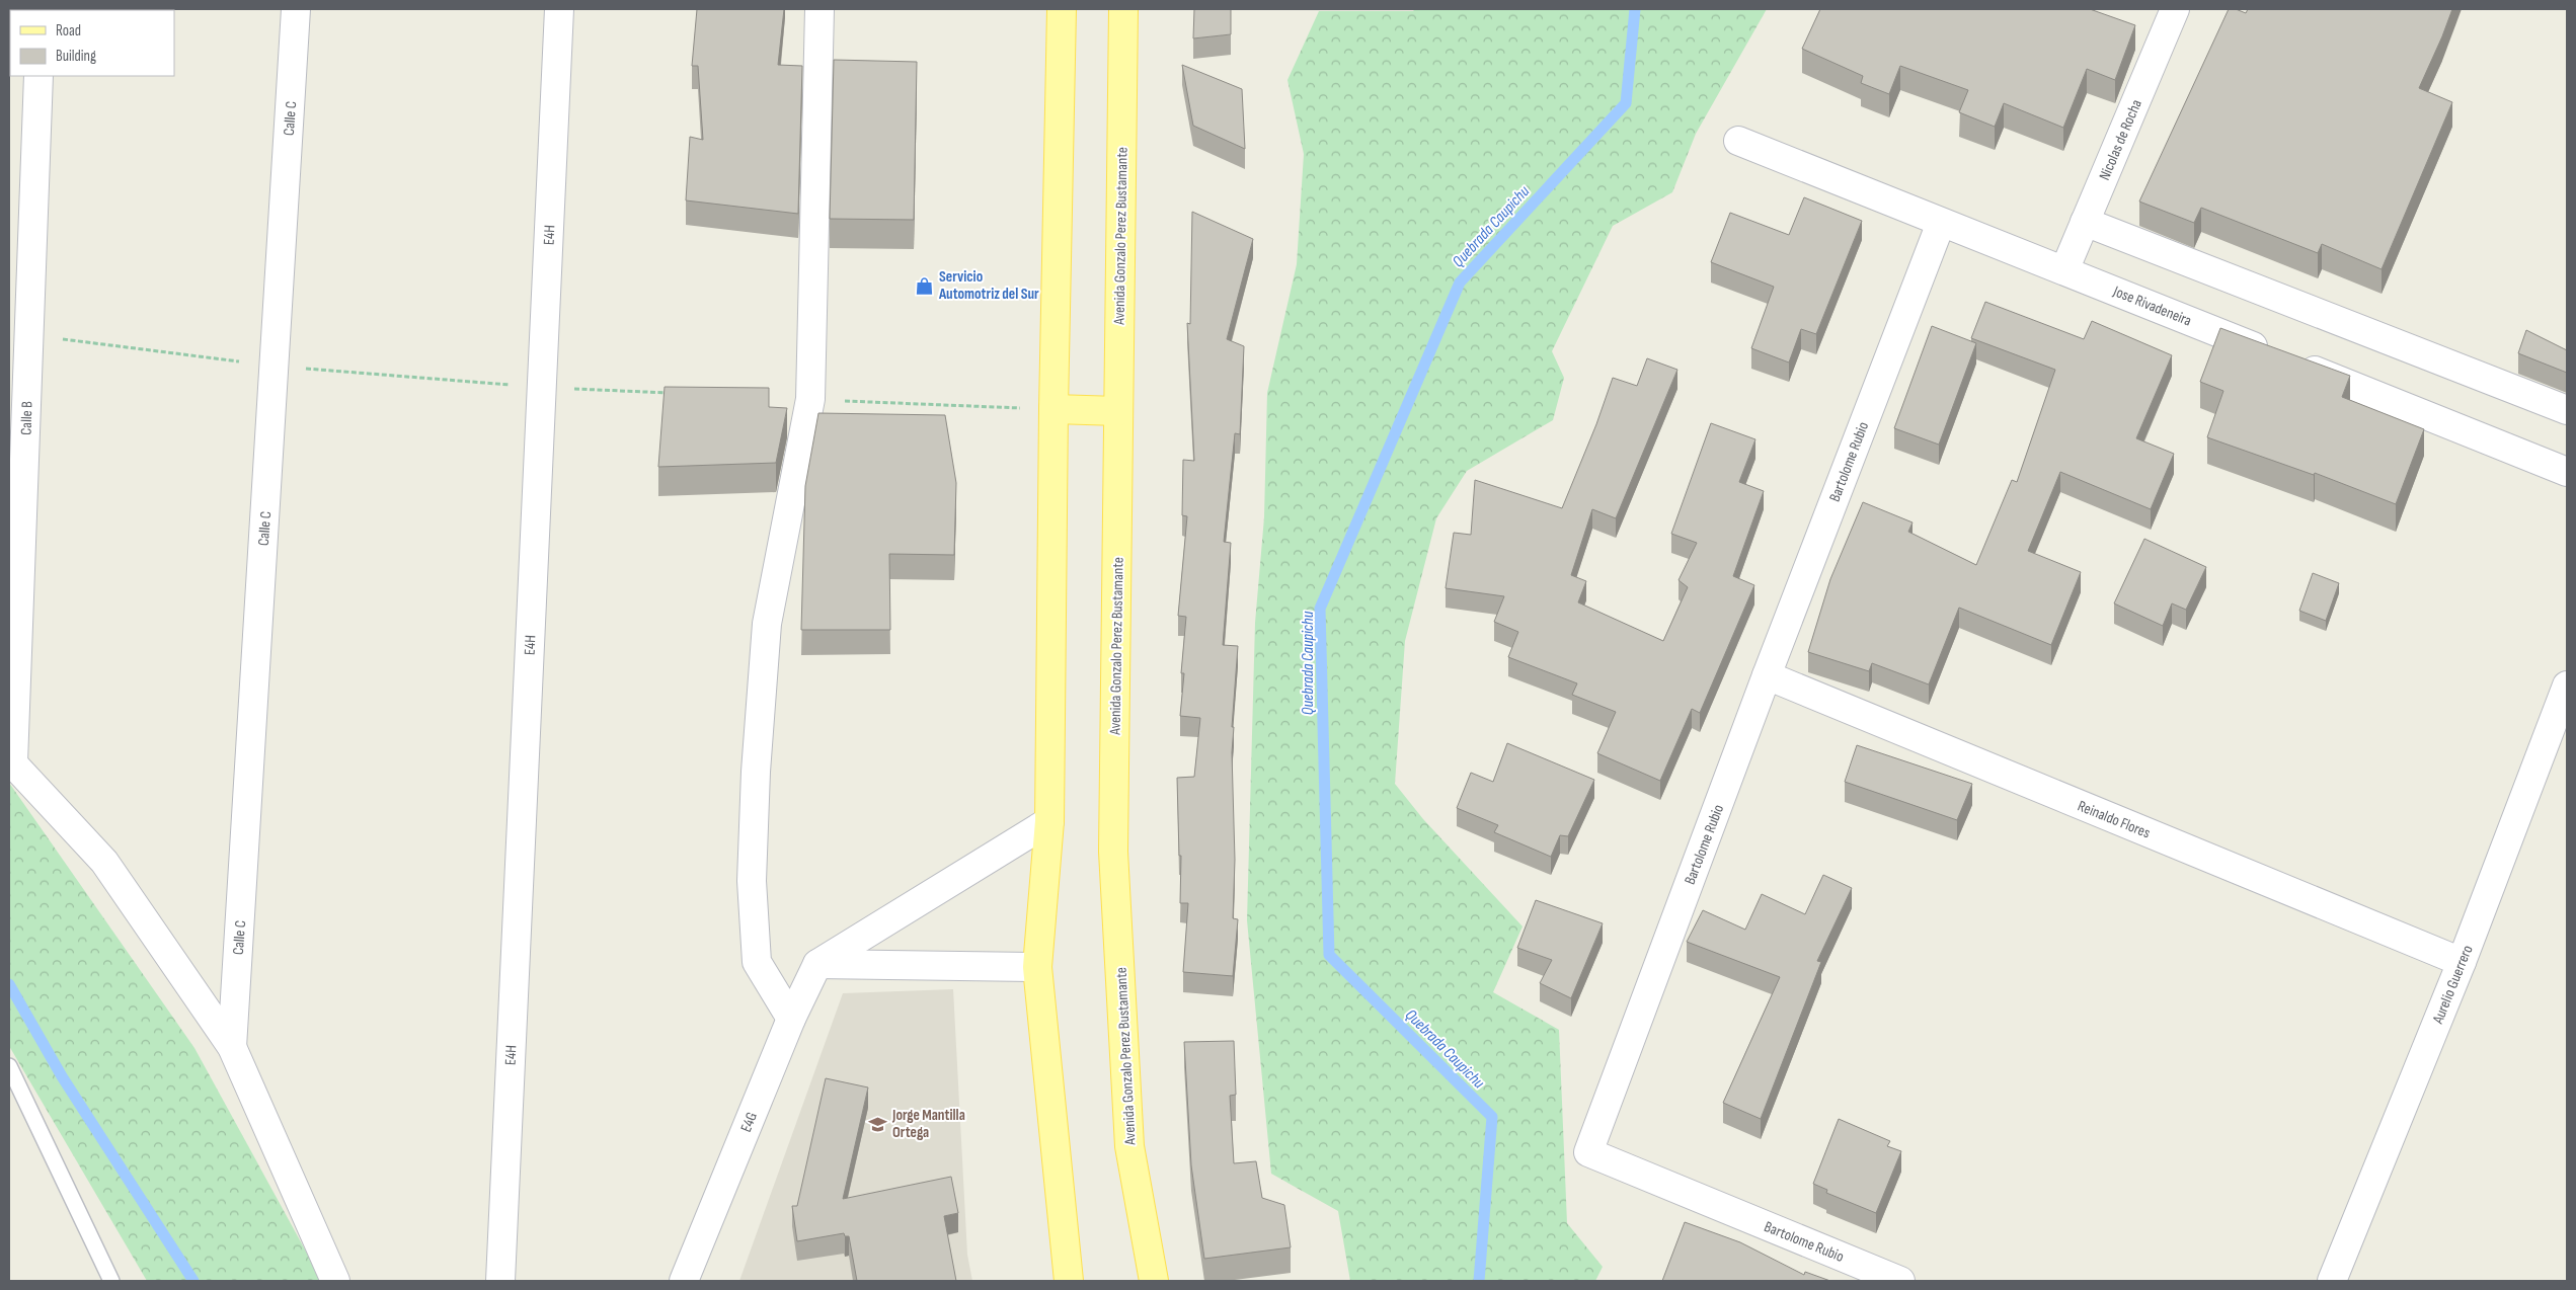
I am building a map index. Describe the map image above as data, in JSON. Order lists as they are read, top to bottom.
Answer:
{
  "streets": {
    "main road": ["Avenida Gonzalo Perez Bustamante"],
    "street": [
      "Calle C",
      "Nicolas de Rocha",
      "E4H",
      "Jose Rivadeneira",
      "Calle B",
      "Bartolome Rubio",
      "Reinaldo Flores",
      "Aurelio Guerrero",
      "E4G"
    ]
  },
  "crossings": [
    ["Nicolas de Rocha", "Jose Rivadeneira"],
    ["Jose Rivadeneira", "Bartolome Rubio"],
    ["Bartolome Rubio", "Reinaldo Flores"],
    ["Reinaldo Flores", "Aurelio Guerrero"]
  ],
  "water": ["Quebrada Caupichu"],
  "places": {
    "shop": ["Servicio Automotriz del Sur"],
    "school or university": ["Jorge Mantilla Ortega"]
  },
  "legend": ["Road", "Building"]
}
